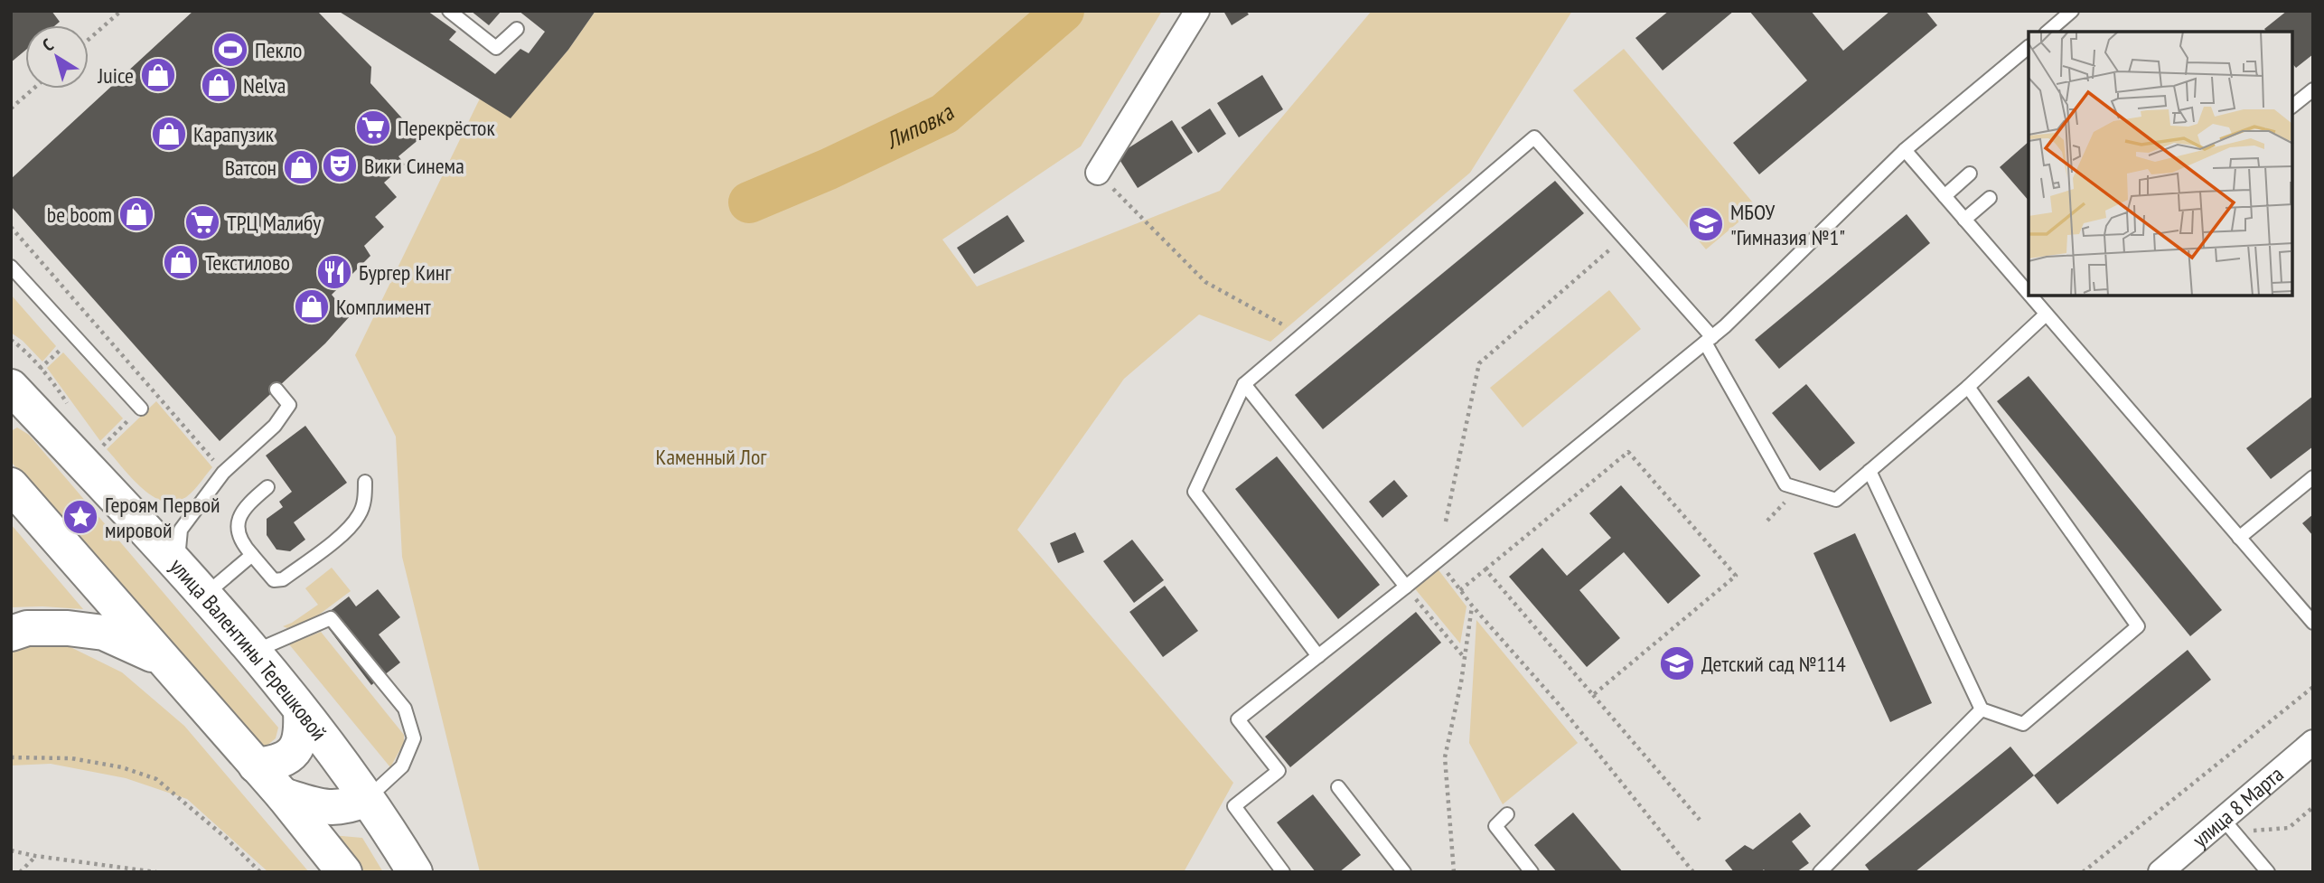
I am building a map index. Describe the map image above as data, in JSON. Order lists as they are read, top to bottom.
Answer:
{
  "streets": {
    "main road": ["улица Валентины Терешковой"],
    "street": ["улица 8 Марта"]
  },
  "water": ["Липовка"],
  "parks": ["Каменный Лог"],
  "places": {
    "sports": ["Пекло"],
    "shop": [
      "Juice",
      "Nelva",
      "Карапузик",
      "Ватсон",
      "be boom",
      "Текстилово",
      "Комплимент"
    ],
    "supermarket": ["Перекрёсток", "ТРЦ Малибу"],
    "theatre": ["Вики Синема"],
    "school or university": ["МБОУ \"Гимназия №1\"", "Детский сад №114"],
    "restaurant": ["Бургер Кинг"],
    "place": ["Героям Первой мировой"]
  },
  "north": "top left"
}
